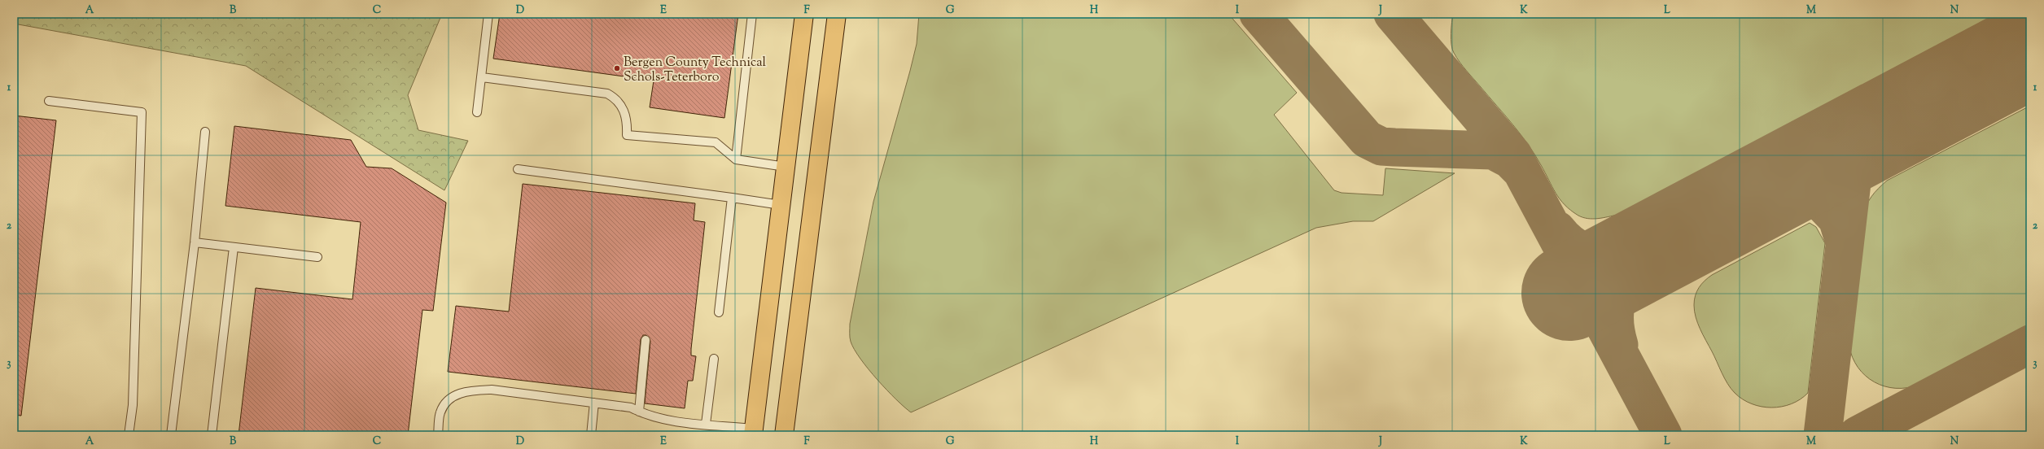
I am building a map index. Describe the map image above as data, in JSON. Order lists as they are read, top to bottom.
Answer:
{
  "places": ["Bergen County Technical Schols-Teterboro"],
  "grid": {
    "columns": [
      "A",
      "B",
      "C",
      "D",
      "E",
      "F",
      "G",
      "H",
      "I",
      "J",
      "K",
      "L",
      "M",
      "N"
    ],
    "rows": ["1", "2", "3"]
  }
}
